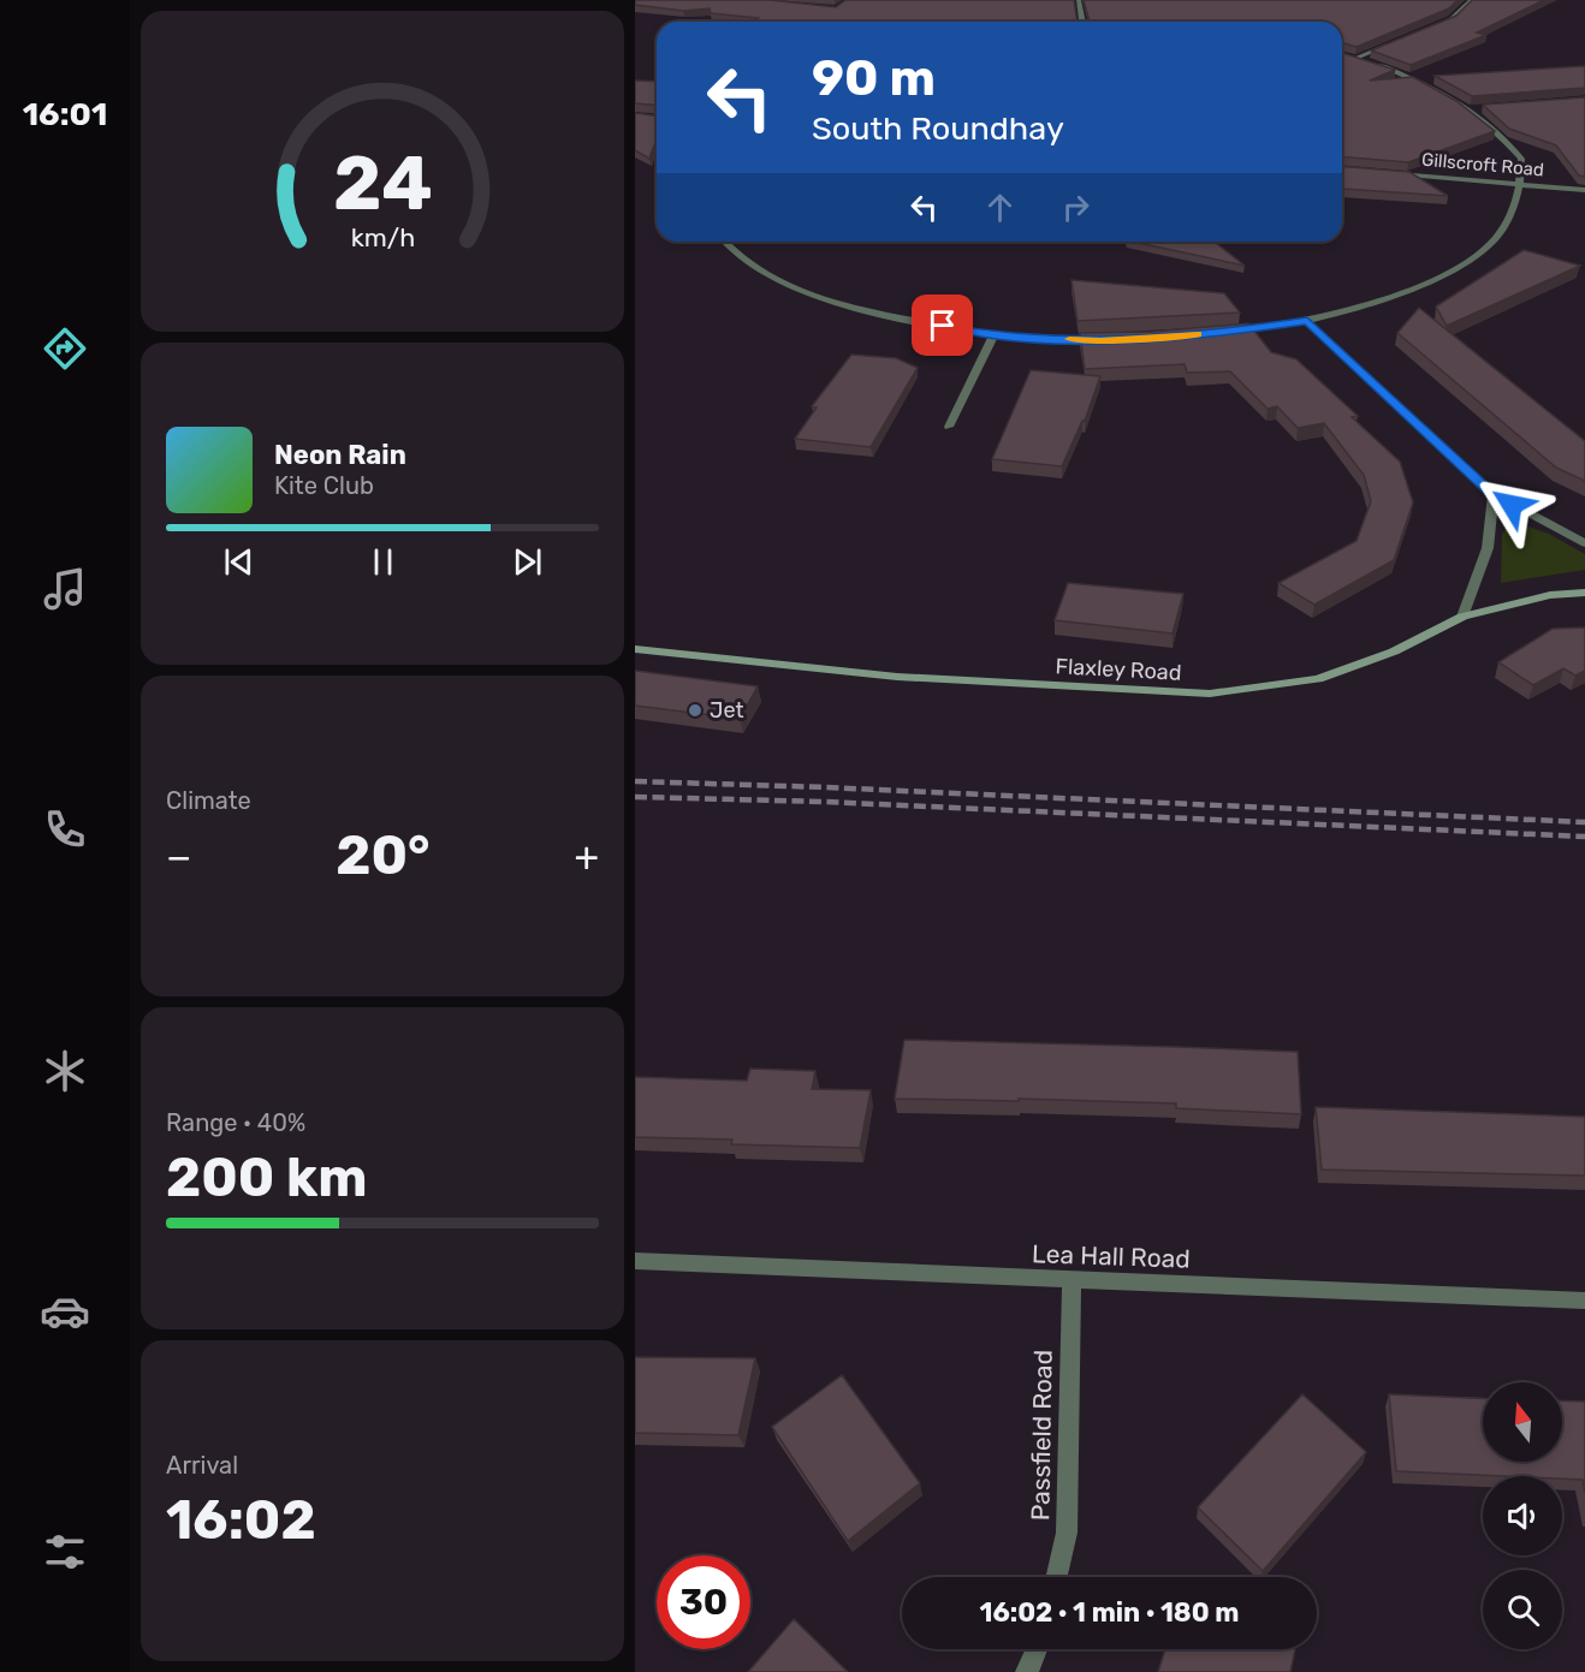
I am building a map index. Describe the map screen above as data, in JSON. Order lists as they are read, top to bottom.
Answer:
{
  "streets": {
    "street": [
      "Gillscroft Road",
      "Flaxley Road",
      "Lea Hall Road",
      "Passfield Road"
    ]
  },
  "crossings": [
    ["Lea Hall Road", "Passfield Road"]
  ],
  "places": ["Jet"],
  "north": "top",
  "page": {
    "tabs": "16:01",
    "turn": ["90 m", "South Roundhay"],
    "song": ["Neon Rain", "Kite Club"],
    "tile": [
      "Climate",
      ["Range · 40%", "200 km"],
      ["Arrival", "16:02"]
    ],
    "heat": ["−", "20°", "+"],
    "limit": "30",
    "trip": "16:02 · 1 min · 180 m",
    "gauge": ["24", "km/h"]
  }
}
